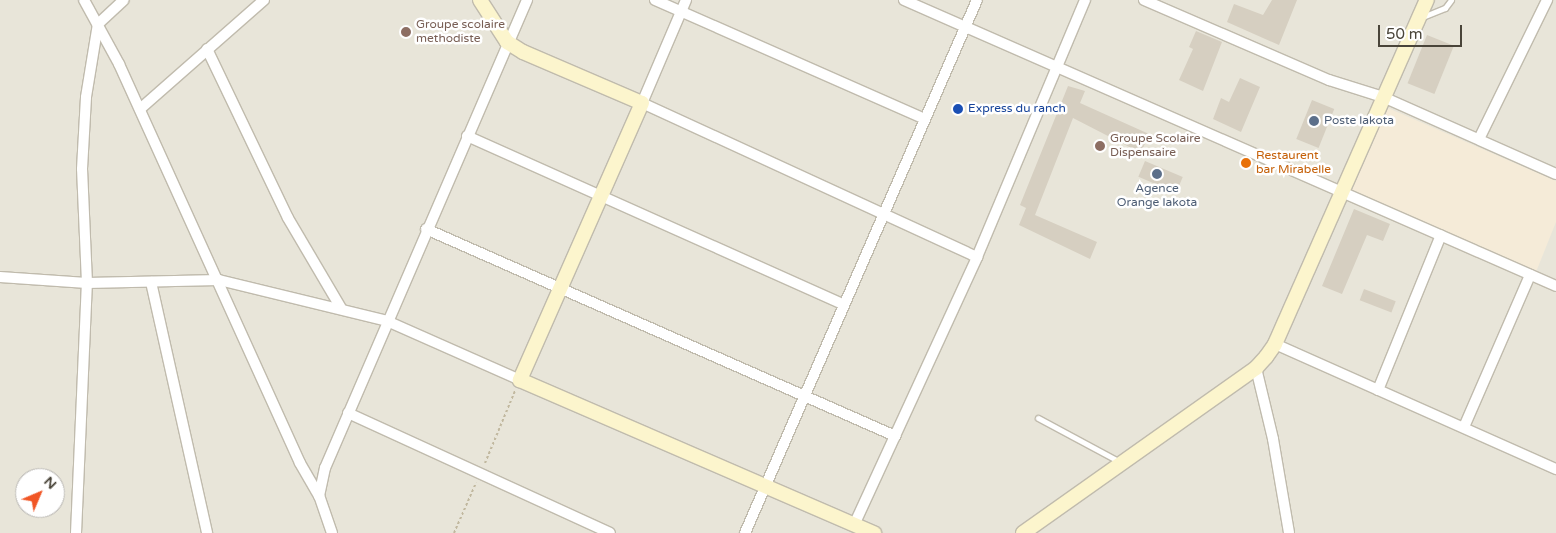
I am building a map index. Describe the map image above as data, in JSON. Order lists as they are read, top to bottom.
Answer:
{
  "places": [
    "Groupe scolaire methodiste",
    "Express du ranch",
    "Poste lakota",
    "Groupe Scolaire Dispensaire",
    "Restaurent bar Mirabelle",
    "Agence Orange lakota"
  ],
  "scale_bar": "50 m",
  "north": "top right"
}
